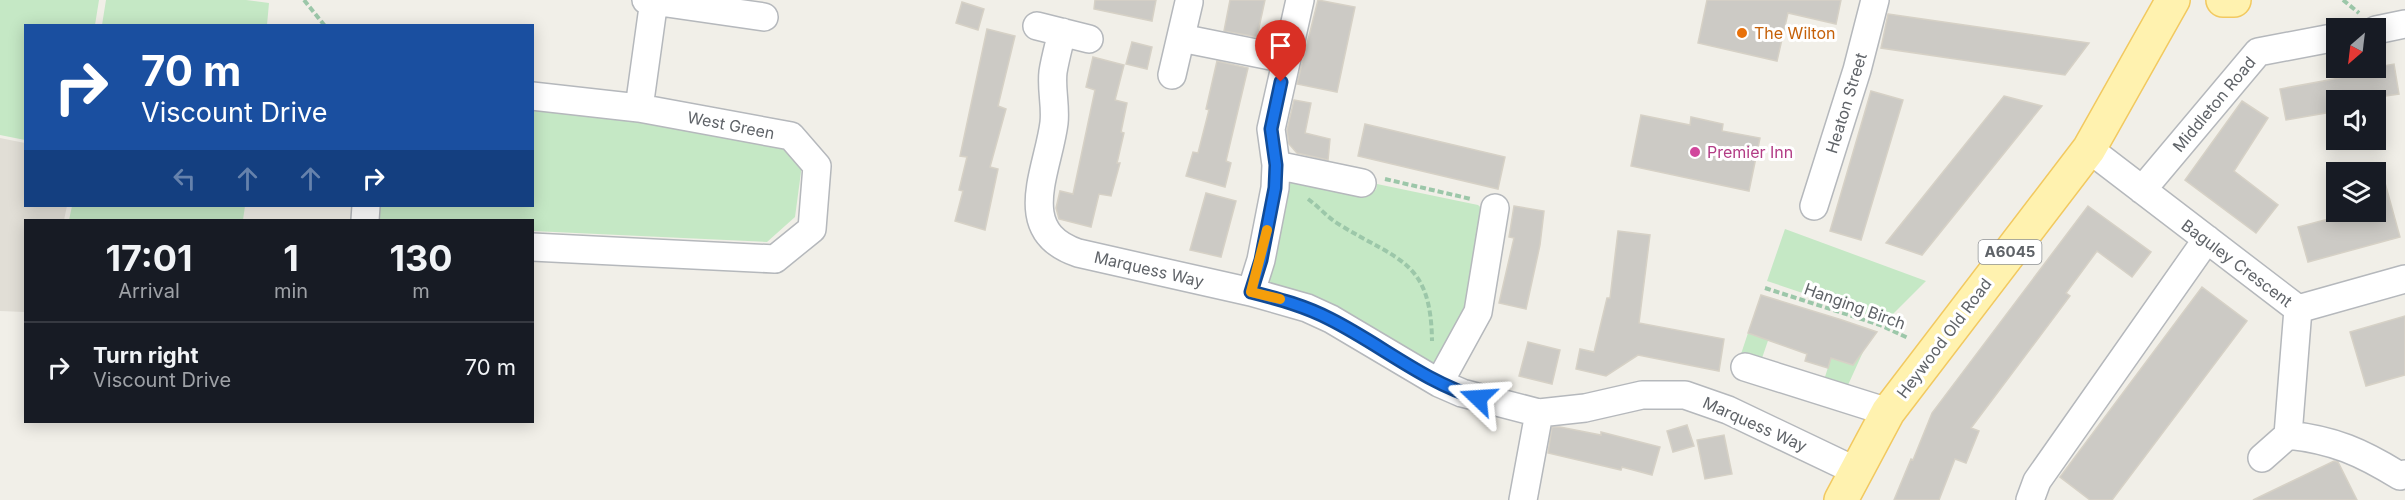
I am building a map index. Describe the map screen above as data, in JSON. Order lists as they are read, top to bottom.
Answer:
{
  "streets": {
    "main road": ["A6045", "Heywood Old Road"],
    "street": [
      "Heaton Street",
      "Middleton Road",
      "West Green",
      "Baguley Crescent",
      "Marquess Way"
    ],
    "path": ["Hanging Birch"]
  },
  "crossings": [
    ["Middleton Road", "Baguley Crescent"],
    ["Baguley Crescent", "Heywood Old Road"],
    ["Marquess Way", "Heywood Old Road"],
    ["Hanging Birch", "Heywood Old Road"]
  ],
  "places": ["The Wilton", "Premier Inn"],
  "north": "bottom left",
  "page": {
    "turn": ["70 m", "Viscount Drive"],
    "eta": [
      "17:01",
      "Arrival",
      "1",
      "min",
      "130",
      "m"
    ],
    "list": [
      {
        "name": "Turn right",
        "note": "Viscount Drive",
        "value": "70 m"
      }
    ]
  }
}
